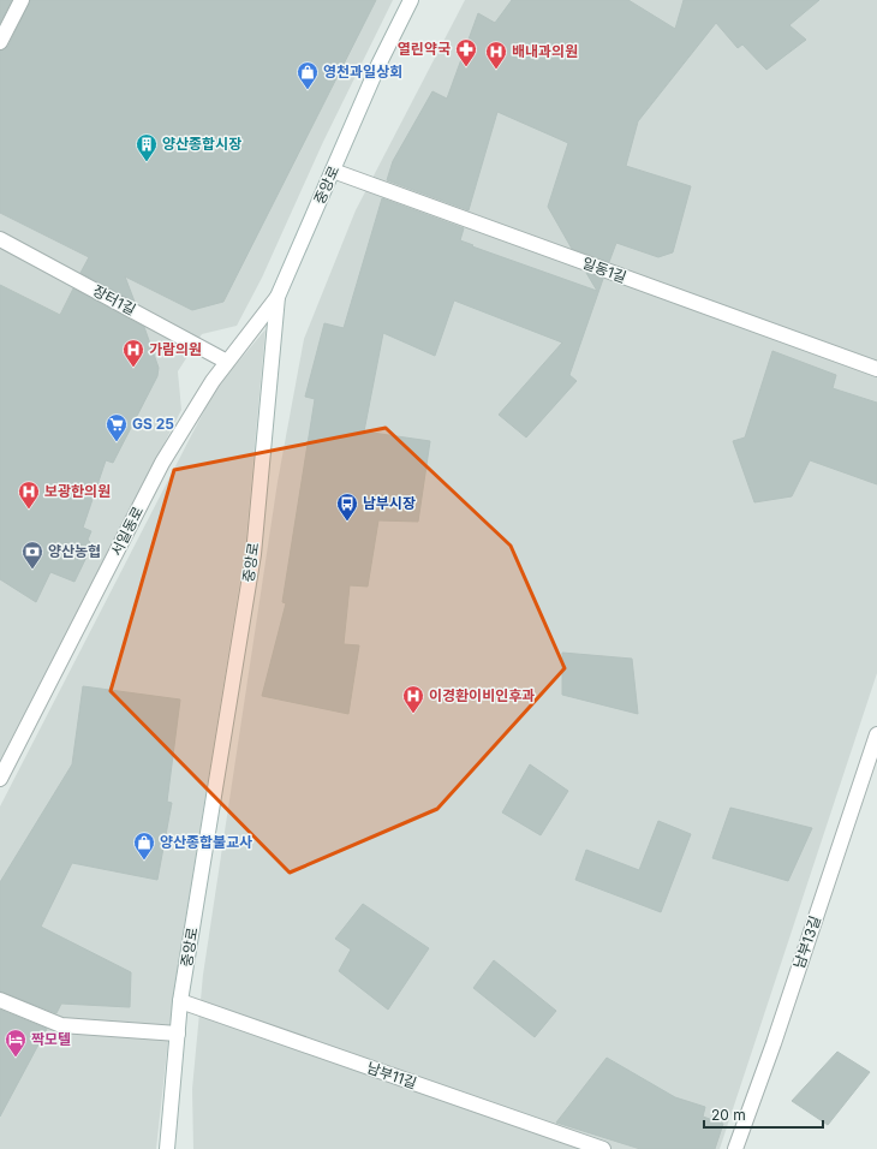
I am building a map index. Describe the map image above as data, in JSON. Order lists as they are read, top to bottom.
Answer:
{
  "streets": {
    "street": [
      "중앙로",
      "일동1길",
      "장터1길",
      "서일동로",
      "남부13길",
      "남부11길"
    ]
  },
  "crossings": [
    ["중앙로", "일동1길"],
    ["중앙로", "서일동로"],
    ["중앙로", "남부11길"],
    ["장터1길", "서일동로"]
  ],
  "places": {
    "pharmacy": ["열린약국"],
    "hospital": [
      "배내과의원",
      "가람의원",
      "보광한의원",
      "이경환이비인후과"
    ],
    "shop": ["영천과일상회", "양산종합불교사"],
    "building": ["양산종합시장"],
    "supermarket": ["GS 25"],
    "bus stop": ["남부시장"],
    "bank": ["양산농협"],
    "hotel": ["짝모텔"]
  },
  "scale_bar": "20 m"
}
